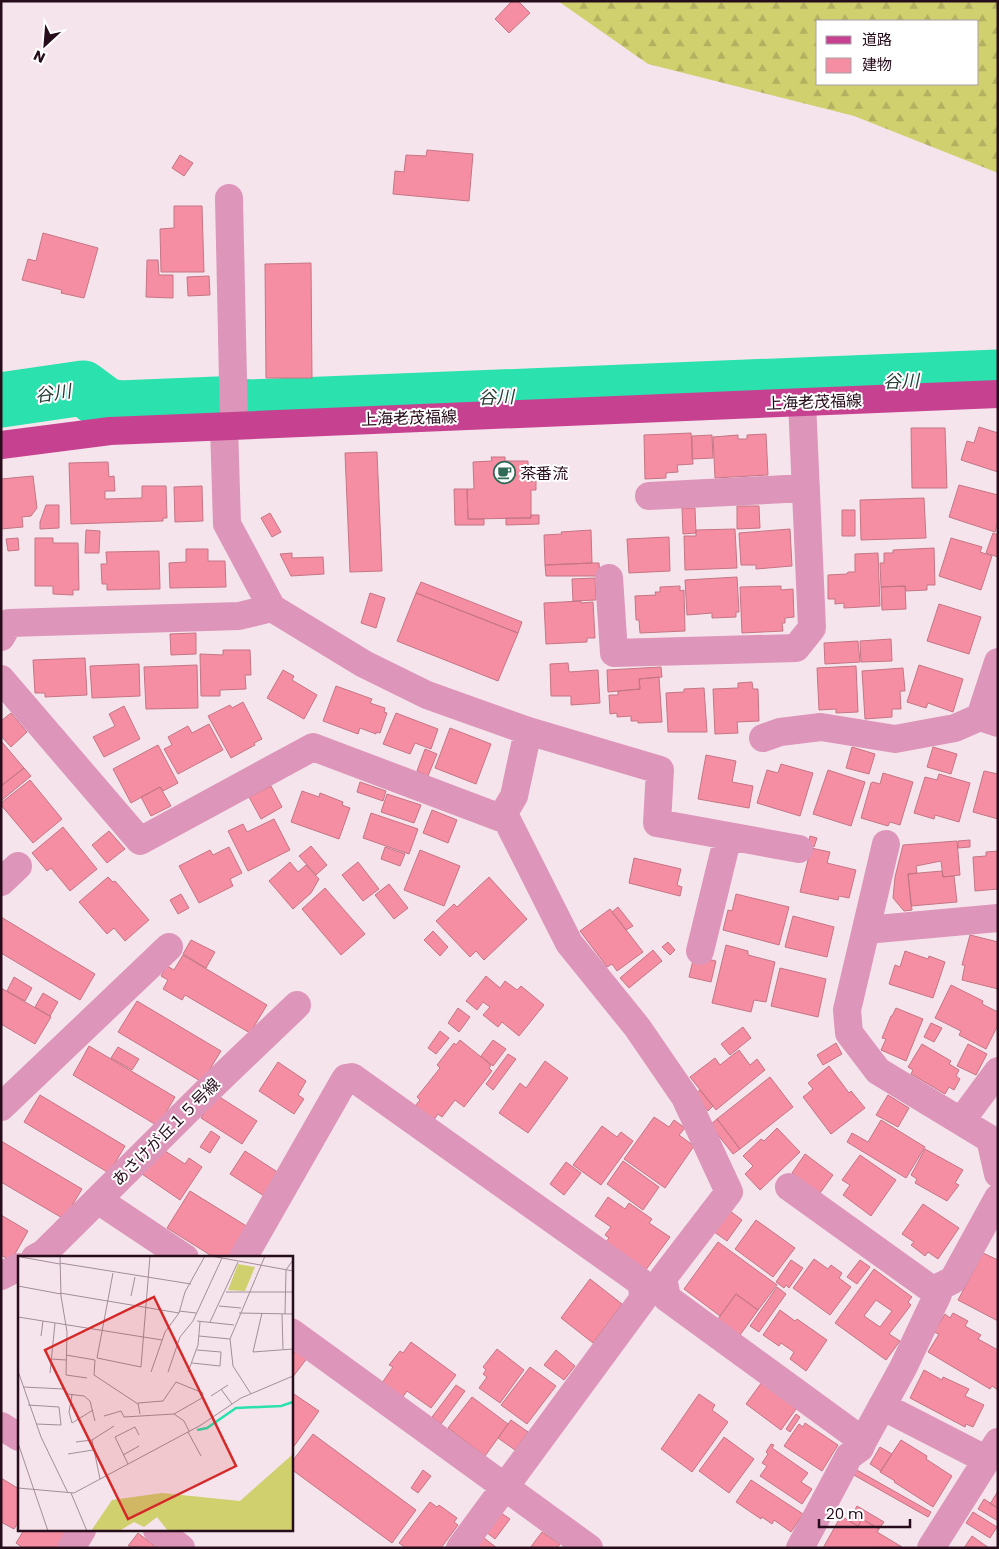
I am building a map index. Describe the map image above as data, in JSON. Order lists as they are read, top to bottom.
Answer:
{
  "streets": {
    "main road": ["上海老茂福線"],
    "street": ["あさけが丘１５号線"]
  },
  "water": ["谷川"],
  "places": {
    "cafe": ["茶番流"]
  },
  "legend": ["道路", "建物"],
  "scale_bar": "20 m",
  "north": "bottom left"
}
